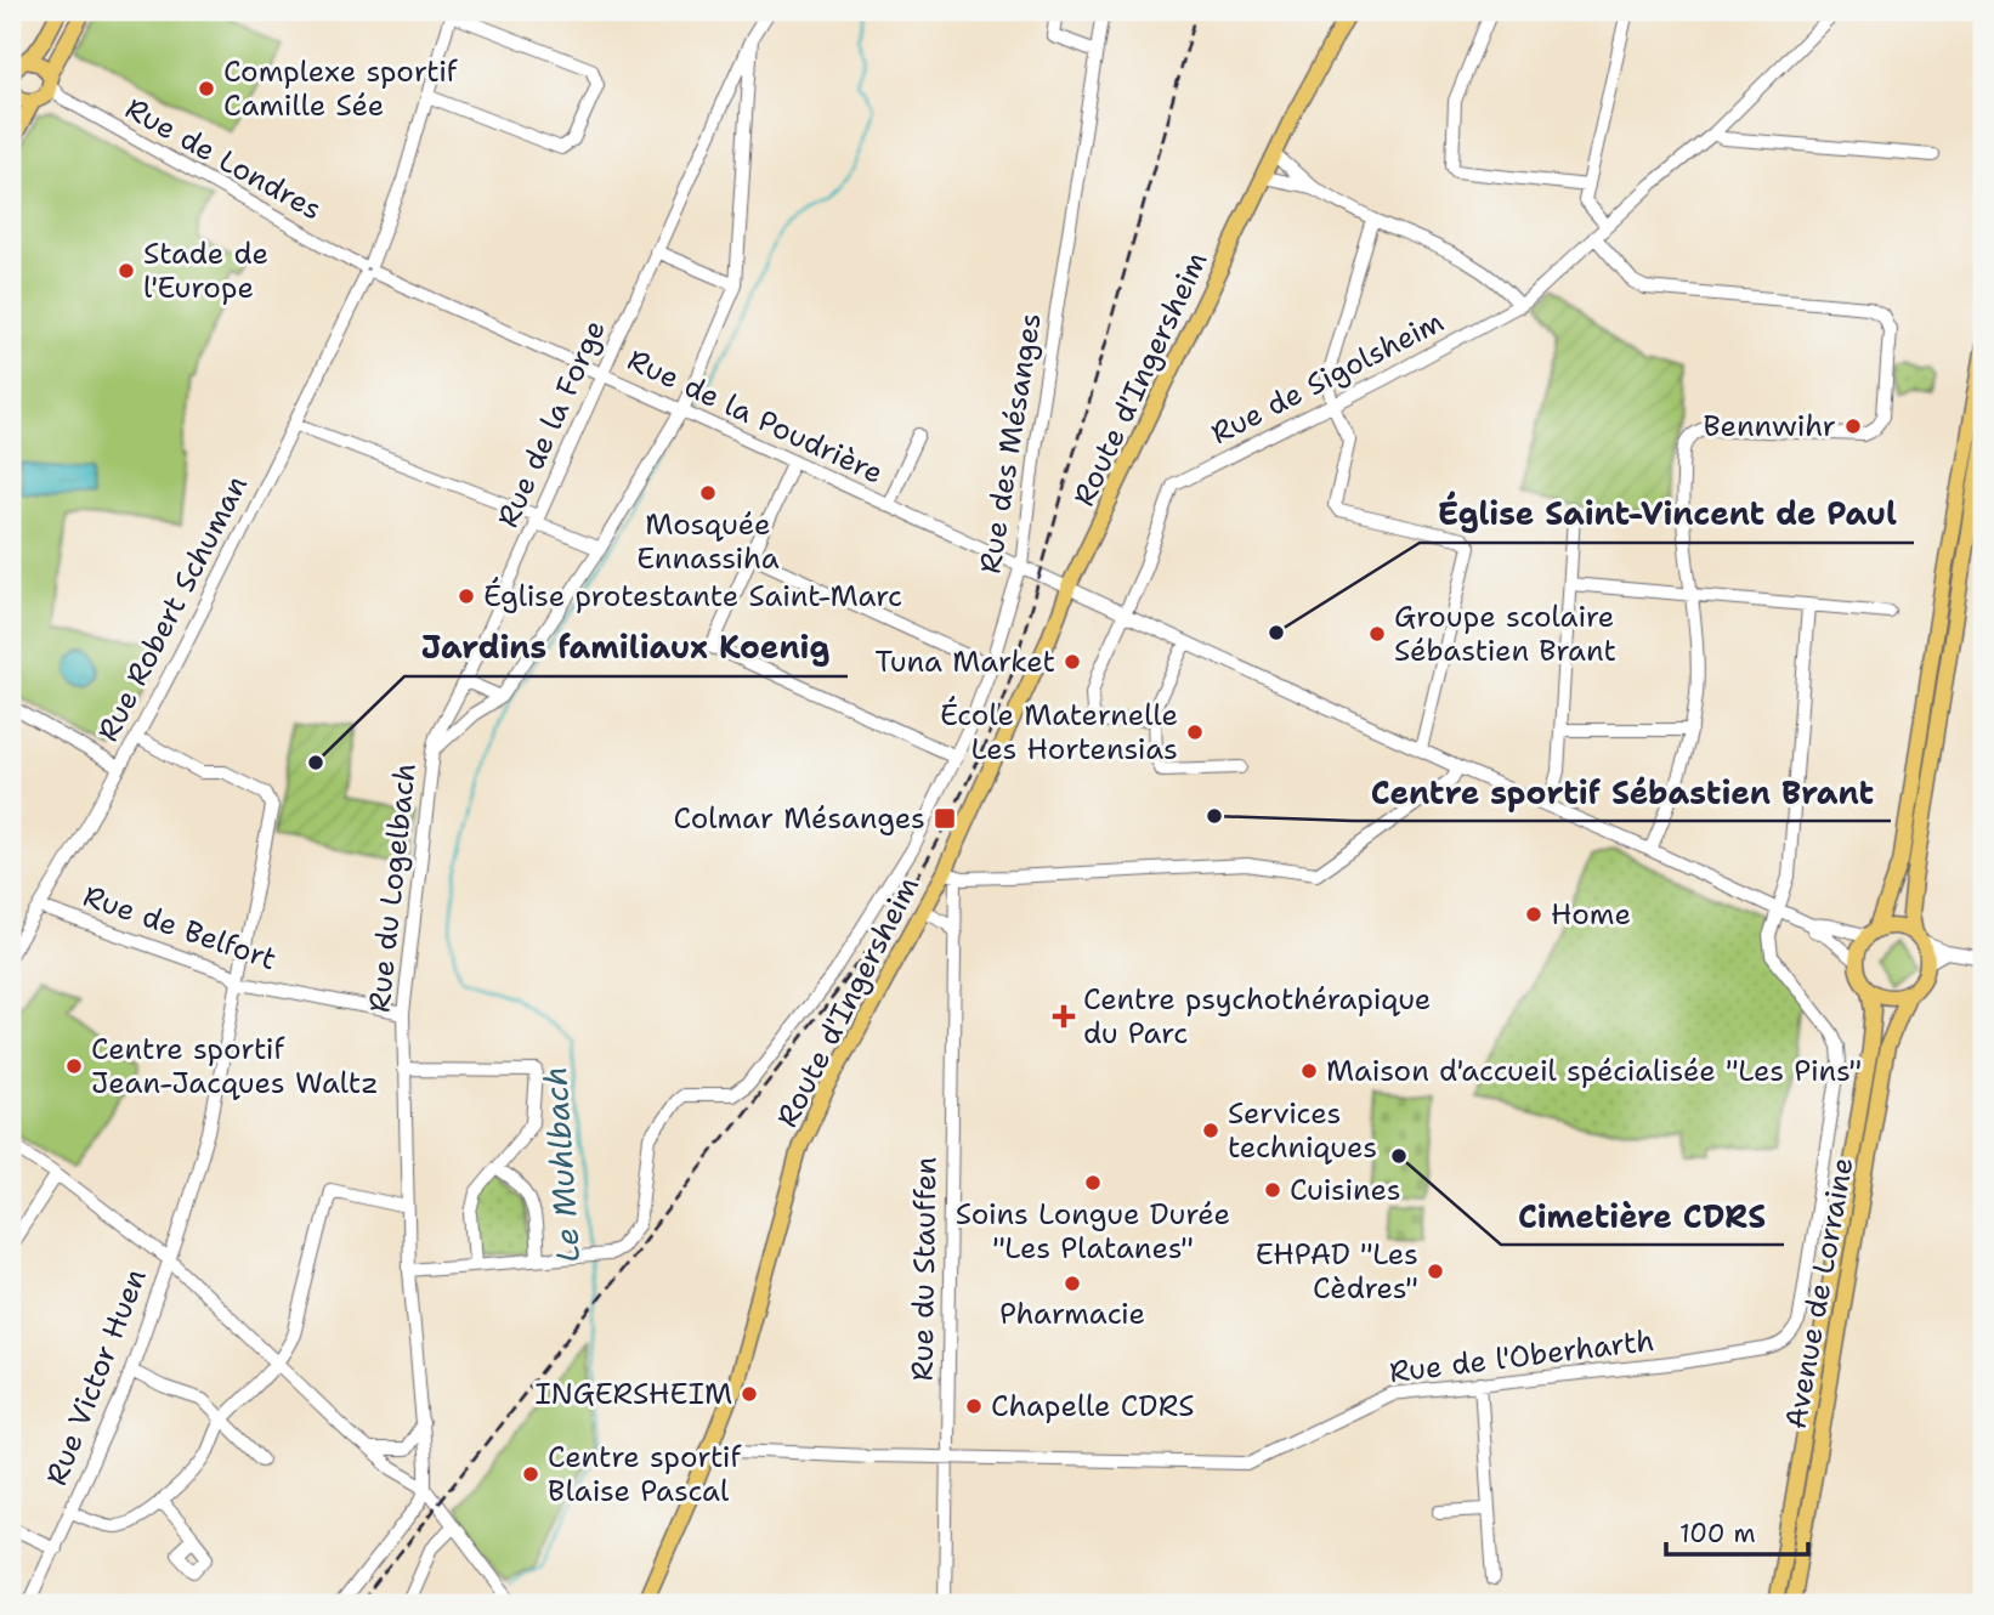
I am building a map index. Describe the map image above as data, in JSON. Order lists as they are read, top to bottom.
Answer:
{
  "streets": {
    "main road": ["Route d'Ingersheim", "Avenue de Lorraine"],
    "street": [
      "Rue de Londres",
      "Rue de Sigolsheim",
      "Rue de la Poudrière",
      "Rue de la Forge",
      "Rue des Mésanges",
      "Rue Robert Schuman",
      "Rue du Logelbach",
      "Rue de Belfort",
      "Rue du Stauffen",
      "Rue de l'Oberharth",
      "Rue Victor Huen"
    ]
  },
  "crossings": [
    ["Rue de Londres", "Rue de la Poudrière"],
    ["Rue de Londres", "Rue de la Forge"],
    ["Rue de Londres", "Rue Robert Schuman"],
    ["Rue de Sigolsheim", "Rue de la Poudrière"],
    ["Route d'Ingersheim", "Rue de la Poudrière"],
    ["Route d'Ingersheim", "Rue du Stauffen"],
    ["Route d'Ingersheim", "Rue de l'Oberharth"],
    ["Rue de la Poudrière", "Rue de la Forge"],
    ["Rue de la Poudrière", "Rue des Mésanges"],
    ["Rue de la Poudrière", "Rue du Logelbach"],
    ["Rue de la Poudrière", "Rue de l'Oberharth"],
    ["Rue de la Forge", "Rue du Logelbach"],
    ["Rue Robert Schuman", "Rue de Belfort"],
    ["Rue Robert Schuman", "Rue Victor Huen"],
    ["Rue du Logelbach", "Rue de Belfort"],
    ["Rue de Belfort", "Rue Victor Huen"],
    ["Rue du Stauffen", "Rue de l'Oberharth"]
  ],
  "water": ["Le Muhlbach"],
  "places": {
    "other": [
      "Complexe sportif Camille Sée",
      "Stade de l'Europe",
      "Bennwihr",
      "Mosquée Ennassiha",
      "Église protestante Saint-Marc",
      "Église Saint-Vincent de Paul",
      "Groupe scolaire Sébastien Brant",
      "Tuna Market",
      "École Maternelle Les Hortensias",
      "Jardins familiaux Koenig",
      "Centre sportif Sébastien Brant",
      "Home",
      "Centre sportif Jean-Jacques Waltz",
      "Maison d'accueil spécialisée \"Les Pins\"",
      "Services techniques",
      "Cimetière CDRS",
      "Soins Longue Durée \"Les Platanes\"",
      "Cuisines",
      "EHPAD \"Les Cèdres\"",
      "Pharmacie",
      "INGERSHEIM",
      "Chapelle CDRS",
      "Centre sportif Blaise Pascal"
    ],
    "transit": ["Colmar Mésanges"],
    "health": ["Centre psychothérapique du Parc"]
  },
  "scale_bar": "100 m"
}
